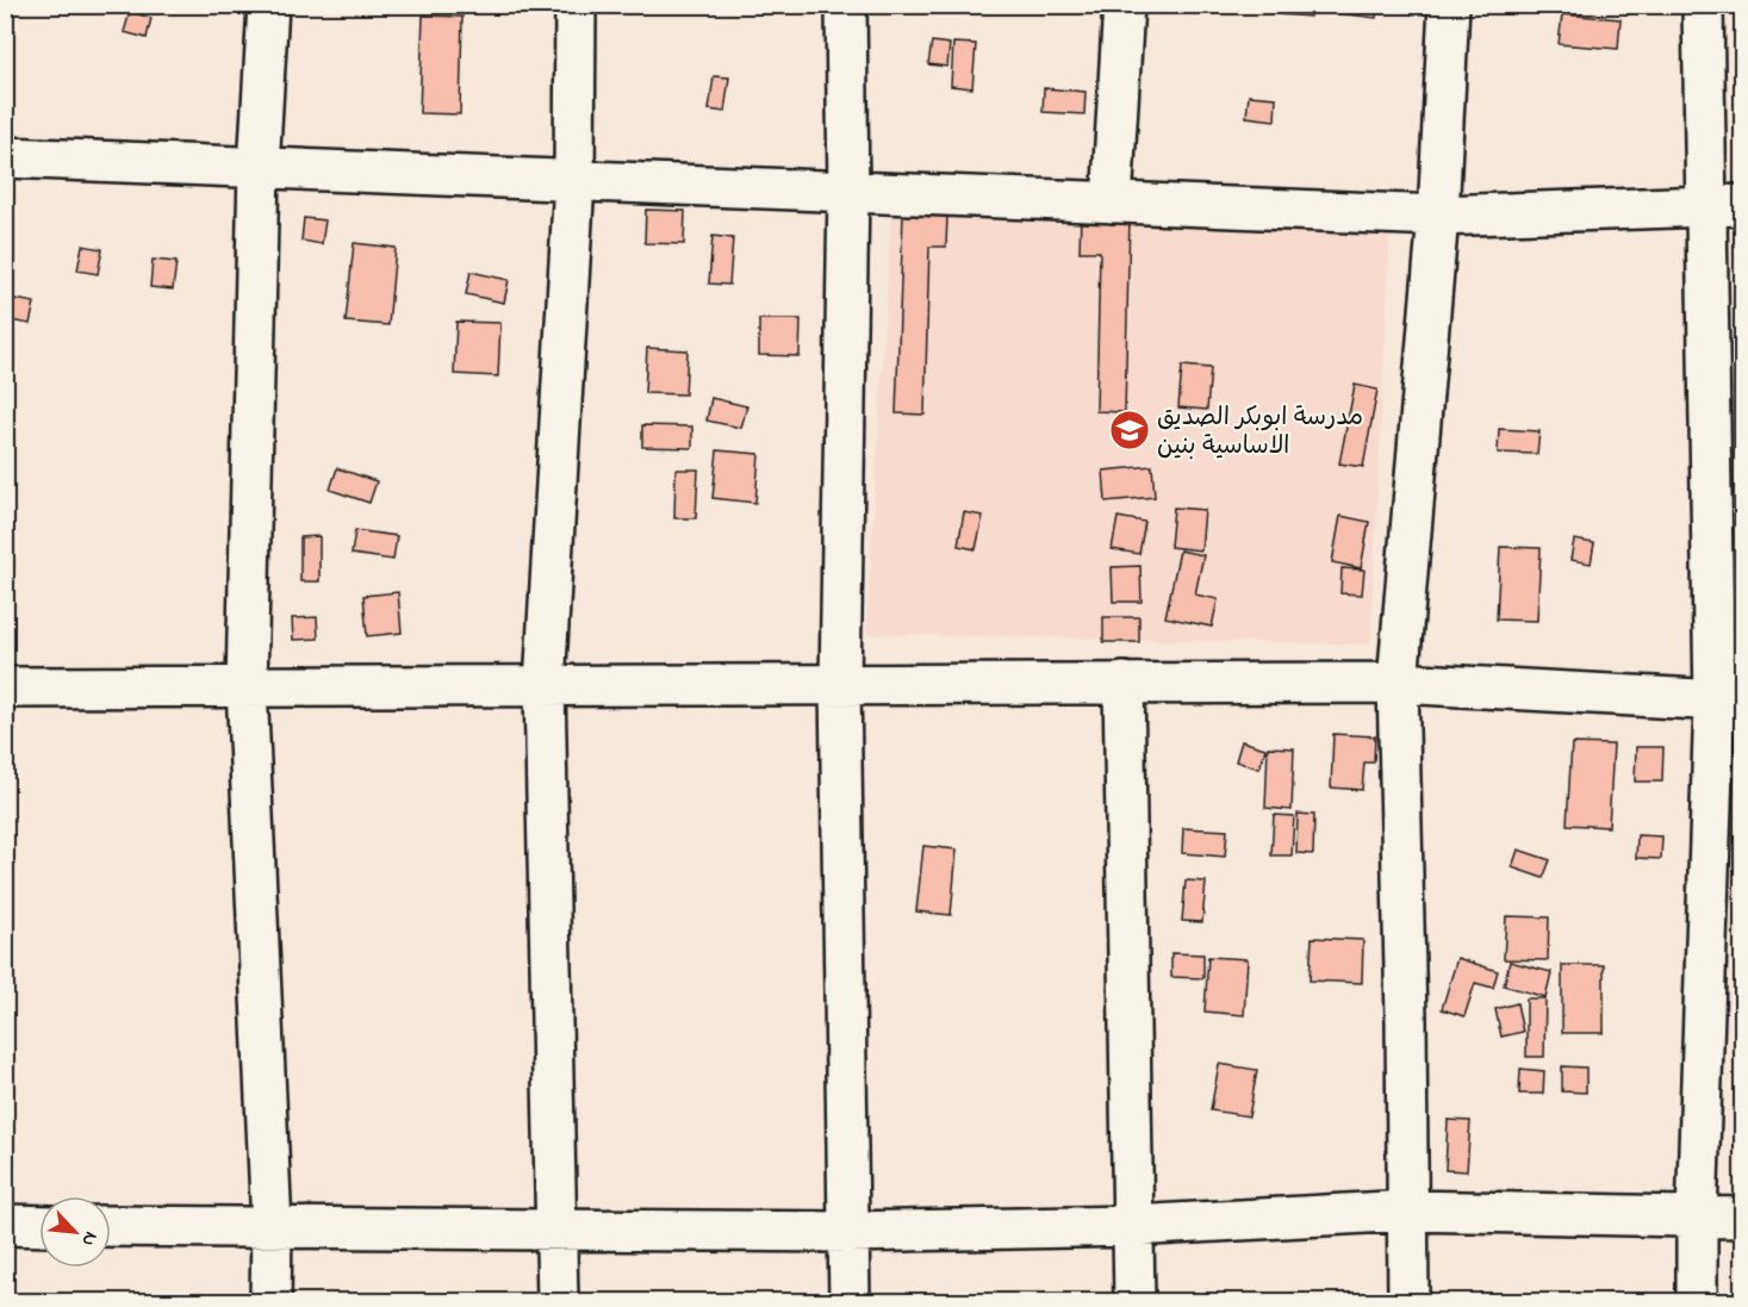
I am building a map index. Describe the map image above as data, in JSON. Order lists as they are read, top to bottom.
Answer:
{
  "places": {
    "school or university": ["مدرسة ابوبكر الصديق الاساسية بنين"]
  },
  "north": "bottom right"
}
